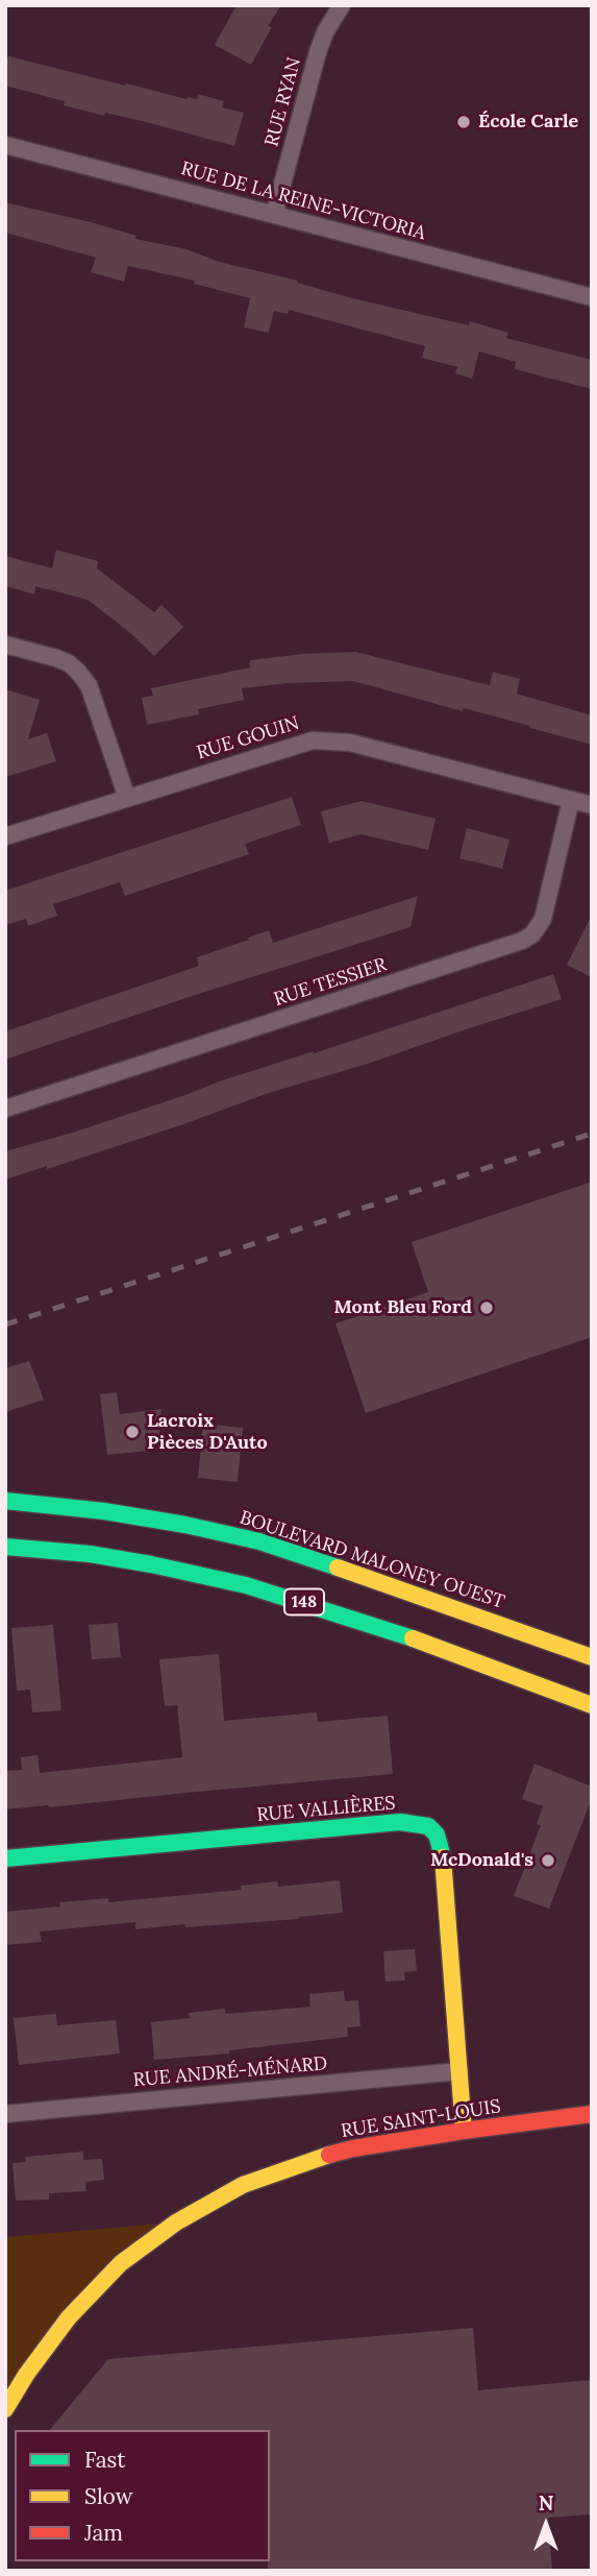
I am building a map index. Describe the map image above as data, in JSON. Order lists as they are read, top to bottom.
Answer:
{
  "streets": {
    "street": [
      "RUE RYAN",
      "RUE DE LA REINE-VICTORIA",
      "RUE GOUIN",
      "RUE TESSIER",
      "BOULEVARD MALONEY OUEST",
      "148",
      "RUE VALLIÈRES",
      "RUE ANDRÉ-MÉNARD",
      "RUE SAINT-LOUIS"
    ]
  },
  "crossings": [
    ["RUE RYAN", "RUE DE LA REINE-VICTORIA"],
    ["RUE GOUIN", "RUE TESSIER"],
    ["RUE VALLIÈRES", "RUE ANDRÉ-MÉNARD"],
    ["RUE VALLIÈRES", "RUE SAINT-LOUIS"]
  ],
  "places": [
    "École Carle",
    "Mont Bleu Ford",
    "Lacroix Pièces D'Auto",
    "McDonald's"
  ],
  "legend": ["Fast", "Slow", "Jam"],
  "north": "top"
}
